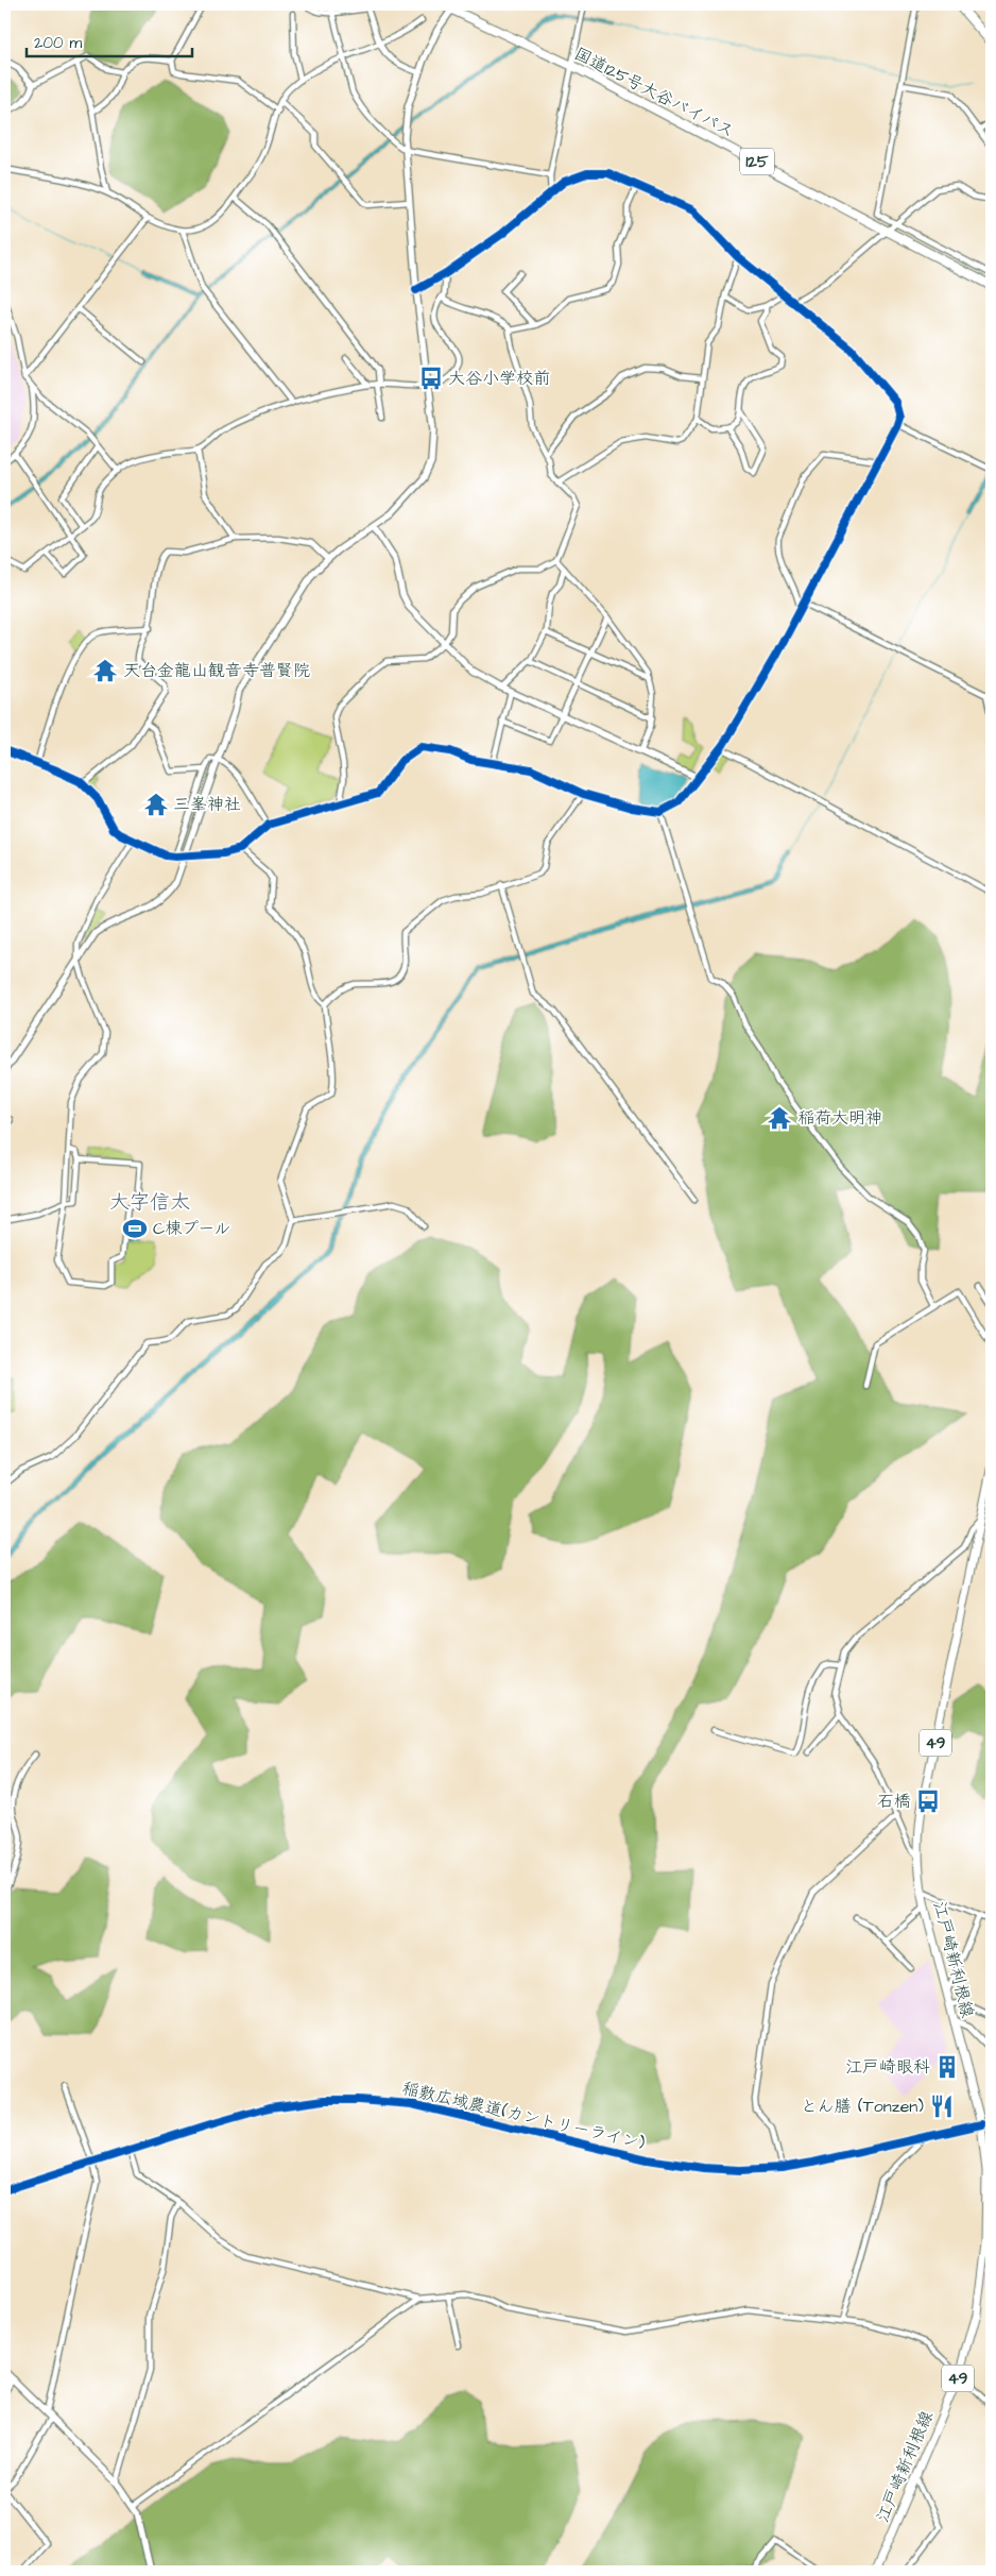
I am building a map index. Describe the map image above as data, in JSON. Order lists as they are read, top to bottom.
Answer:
{
  "streets": {
    "highway": ["国道125号大谷バイパス", "125"],
    "main road": ["49", "江戸崎新利根線"],
    "street": ["稲敷広域農道(カントリーライン)"]
  },
  "crossings": [
    ["江戸崎新利根線", "稲敷広域農道(カントリーライン)"]
  ],
  "districts": ["大字信太"],
  "places": {
    "bus stop": ["大谷小学校前", "石橋"],
    "temple": ["天台金龍山観音寺普賢院", "三峯神社", "稲荷大明神"],
    "sports": ["C棟プール"],
    "building": ["江戸崎眼科"],
    "restaurant": ["とん膳 (Tonzen)"]
  },
  "scale_bar": "200 m"
}
